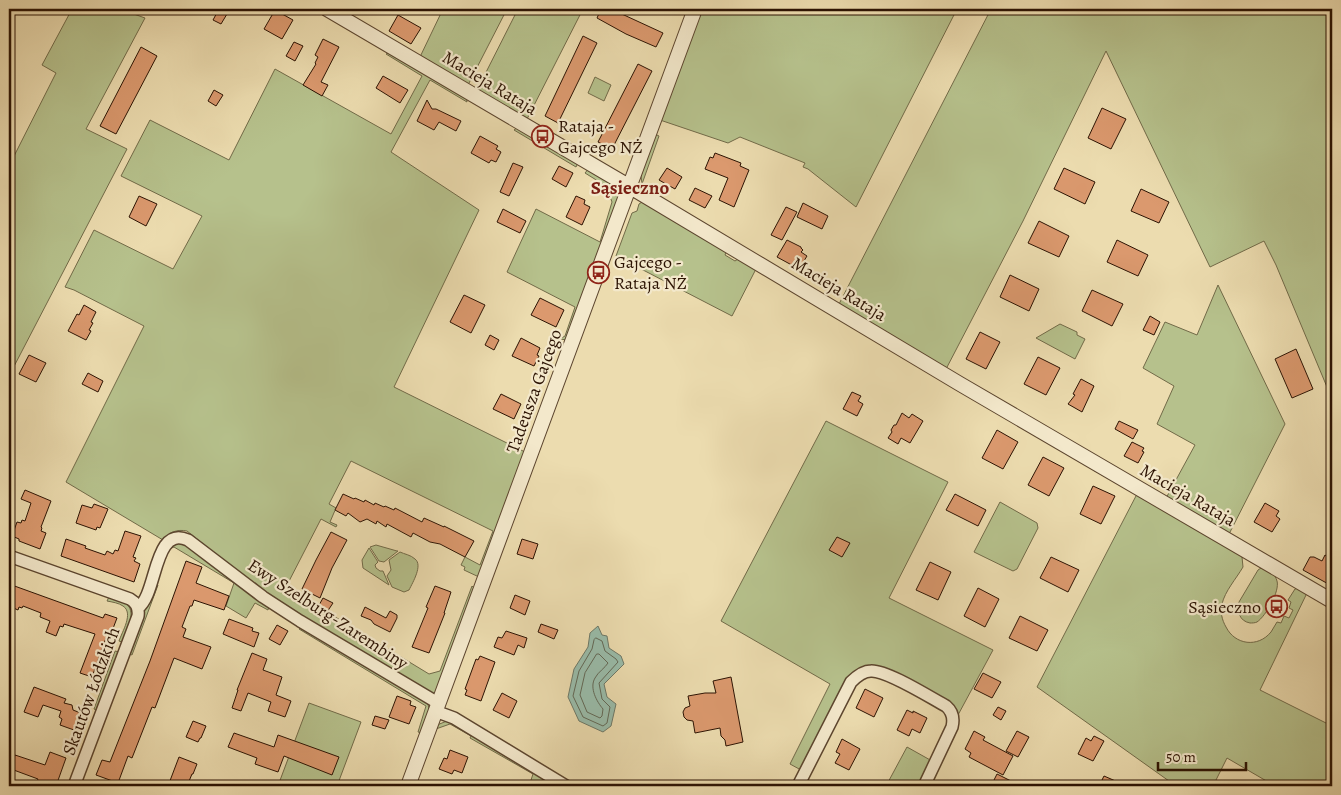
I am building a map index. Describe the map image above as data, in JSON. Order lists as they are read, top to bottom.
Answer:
{
  "streets": {
    "street": [
      "Macieja Rataja",
      "Tadeusza Gajcego",
      "Ewy Szelburg-Zarembiny",
      "Skautów Łódzkich"
    ]
  },
  "crossings": [
    ["Macieja Rataja", "Tadeusza Gajcego"],
    ["Tadeusza Gajcego", "Ewy Szelburg-Zarembiny"],
    ["Ewy Szelburg-Zarembiny", "Skautów Łódzkich"]
  ],
  "districts": ["Sąsieczno"],
  "places": {
    "bus stop": ["Rataja - Gajcego NŻ", "Gajcego - Rataja NŻ", "Sąsieczno"]
  },
  "scale_bar": "50 m"
}
